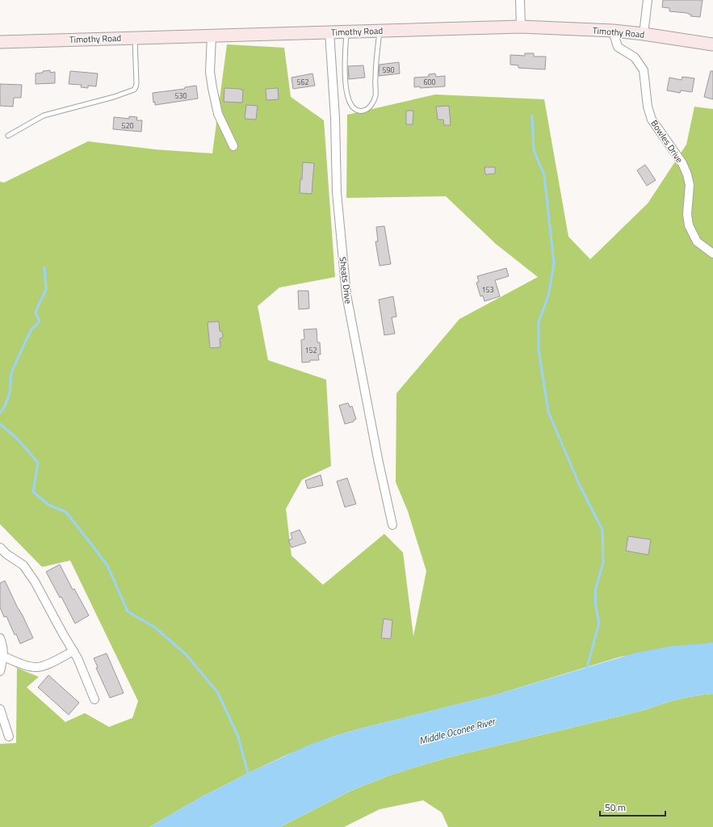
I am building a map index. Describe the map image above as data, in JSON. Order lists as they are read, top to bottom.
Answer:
{
  "streets": {
    "main road": ["Timothy Road"],
    "street": ["Bowles Drive", "Sheats Drive"]
  },
  "crossings": [
    ["Timothy Road", "Bowles Drive"],
    ["Timothy Road", "Sheats Drive"]
  ],
  "water": ["Middle Oconee River"],
  "house_numbers": [
    "590",
    "562",
    "600",
    "530",
    "520",
    "153",
    "152"
  ],
  "scale_bar": "50 m"
}
